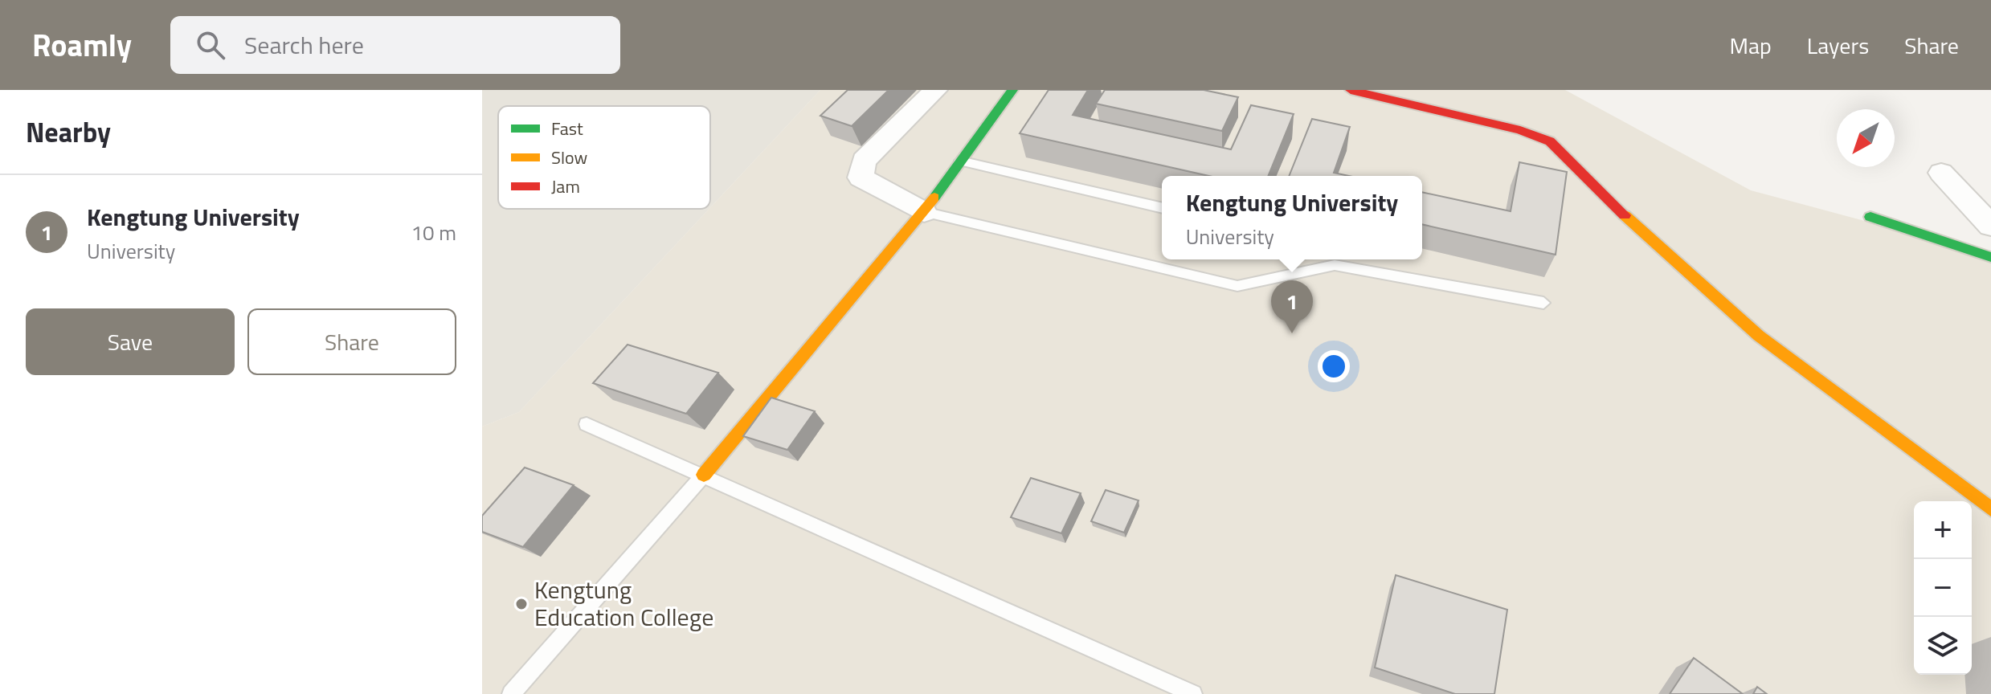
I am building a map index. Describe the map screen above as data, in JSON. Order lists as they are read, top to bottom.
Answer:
{
  "places": ["Kengtung Education College"],
  "legend": ["Fast", "Slow", "Jam"],
  "north": "bottom left",
  "page": {
    "header": "Roamly",
    "search": "Search here",
    "nav": ["Map", "Layers", "Share"],
    "heading": "Nearby",
    "list": [
      {
        "mark": "1",
        "name": "Kengtung University",
        "note": "University",
        "value": "10 m"
      }
    ],
    "popup": ["Kengtung University", "University"],
    "pins": "1",
    "buttons": ["Save", "Share"],
    "map_buttons": ["+", "−"]
  }
}
